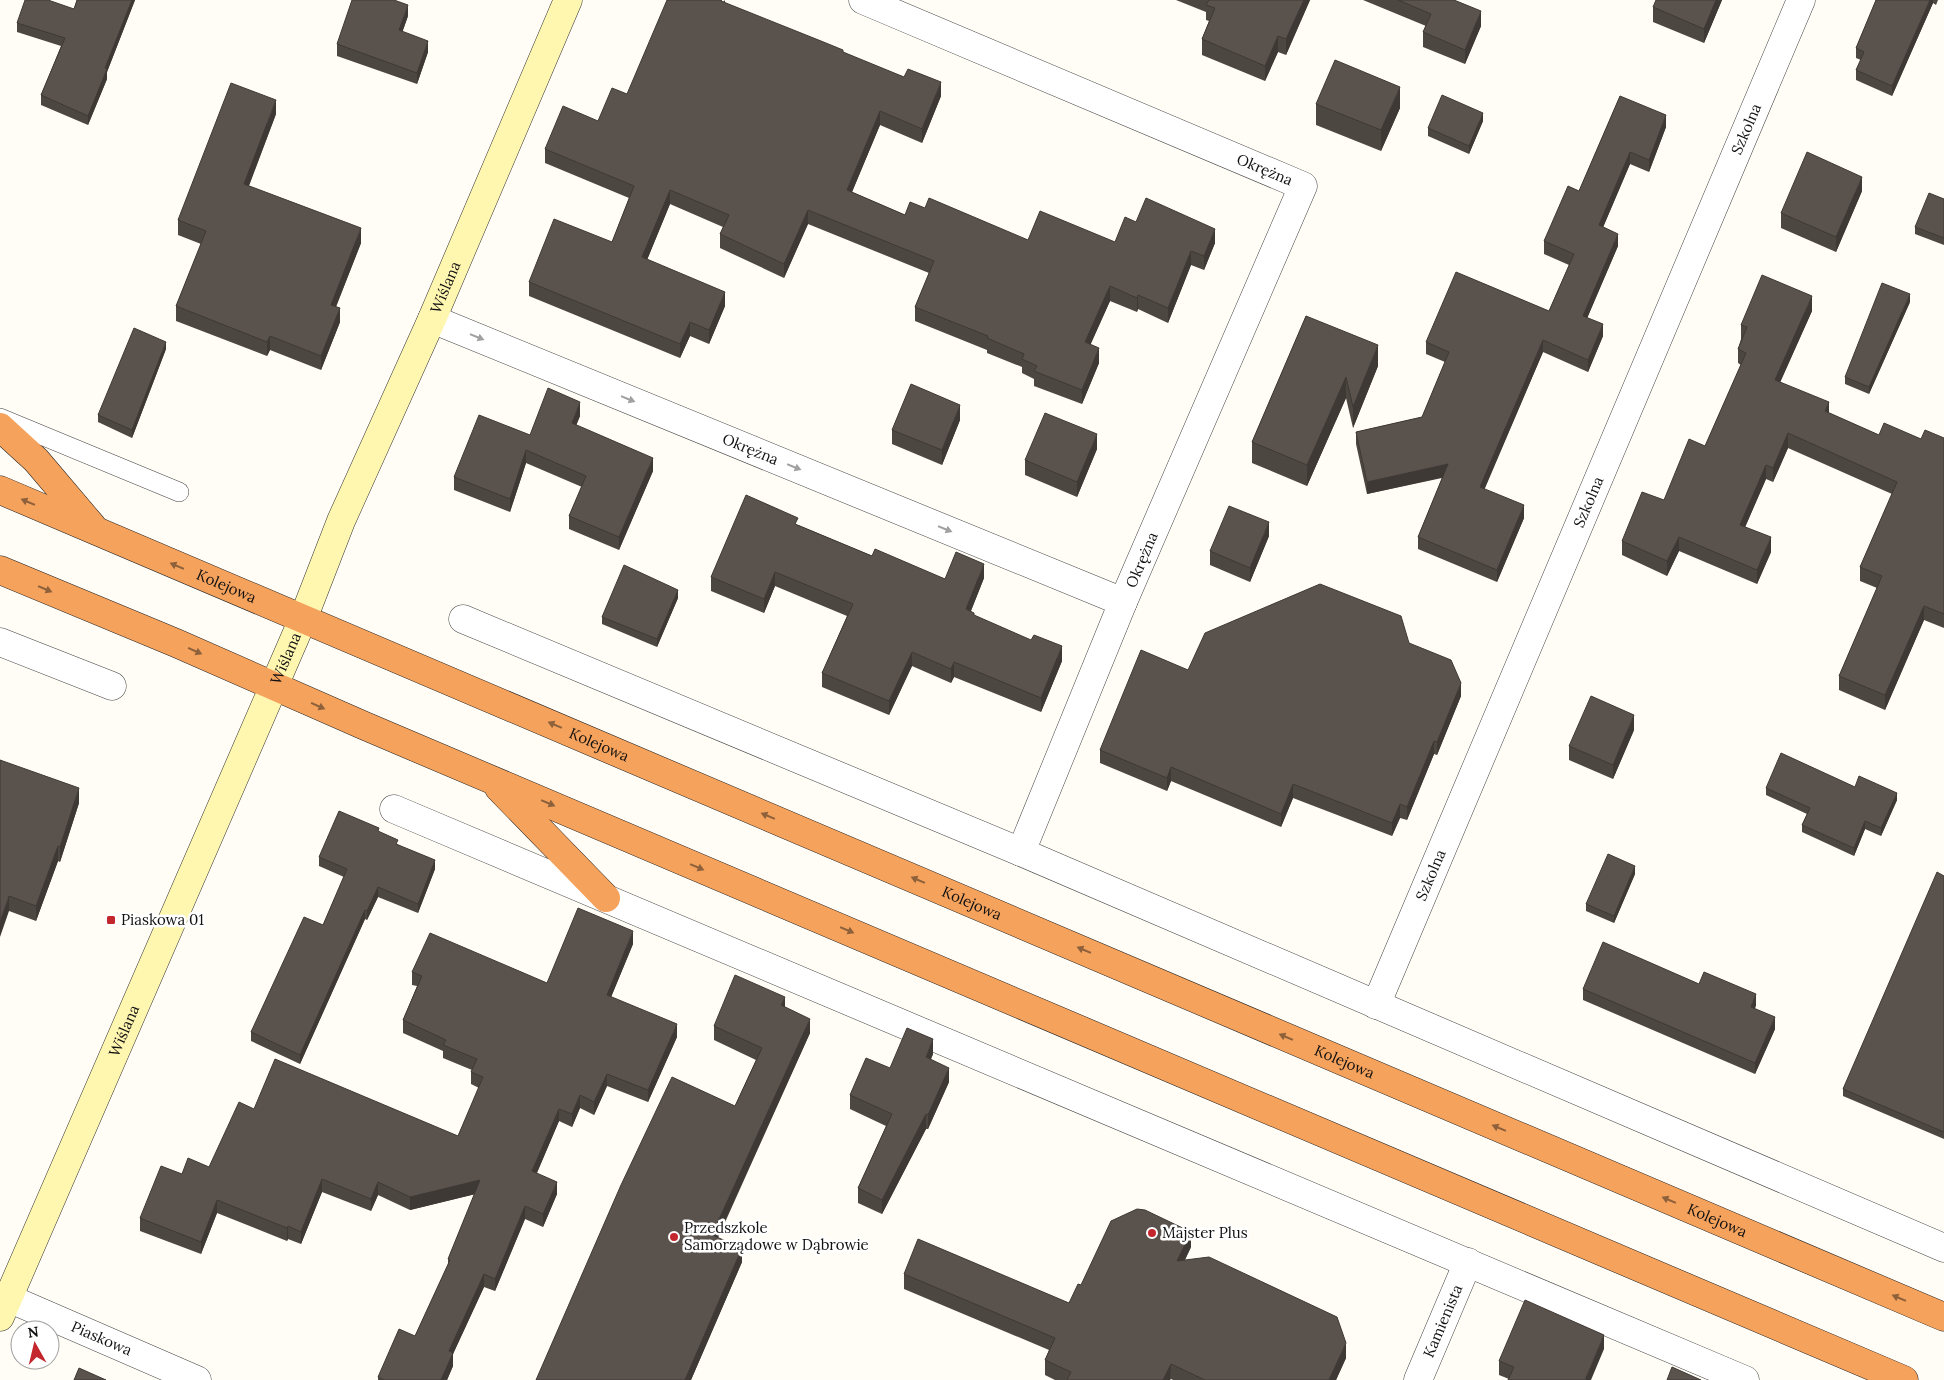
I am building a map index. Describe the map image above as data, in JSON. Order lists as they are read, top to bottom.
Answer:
{
  "streets": {
    "highway": ["Kolejowa"],
    "main road": ["Wiślana"],
    "street": [
      "Szkolna",
      "Okrężna",
      "Kamienista",
      "Piaskowa"
    ]
  },
  "crossings": [
    ["Okrężna", "Wiślana"],
    ["Wiślana", "Kolejowa"],
    ["Wiślana", "Piaskowa"]
  ],
  "one_way": ["Okrężna"],
  "places": {
    "transit": ["Piaskowa 01"],
    "other": ["Majster Plus", "Przedszkole Samorządowe w Dąbrowie"]
  },
  "north": "top"
}
